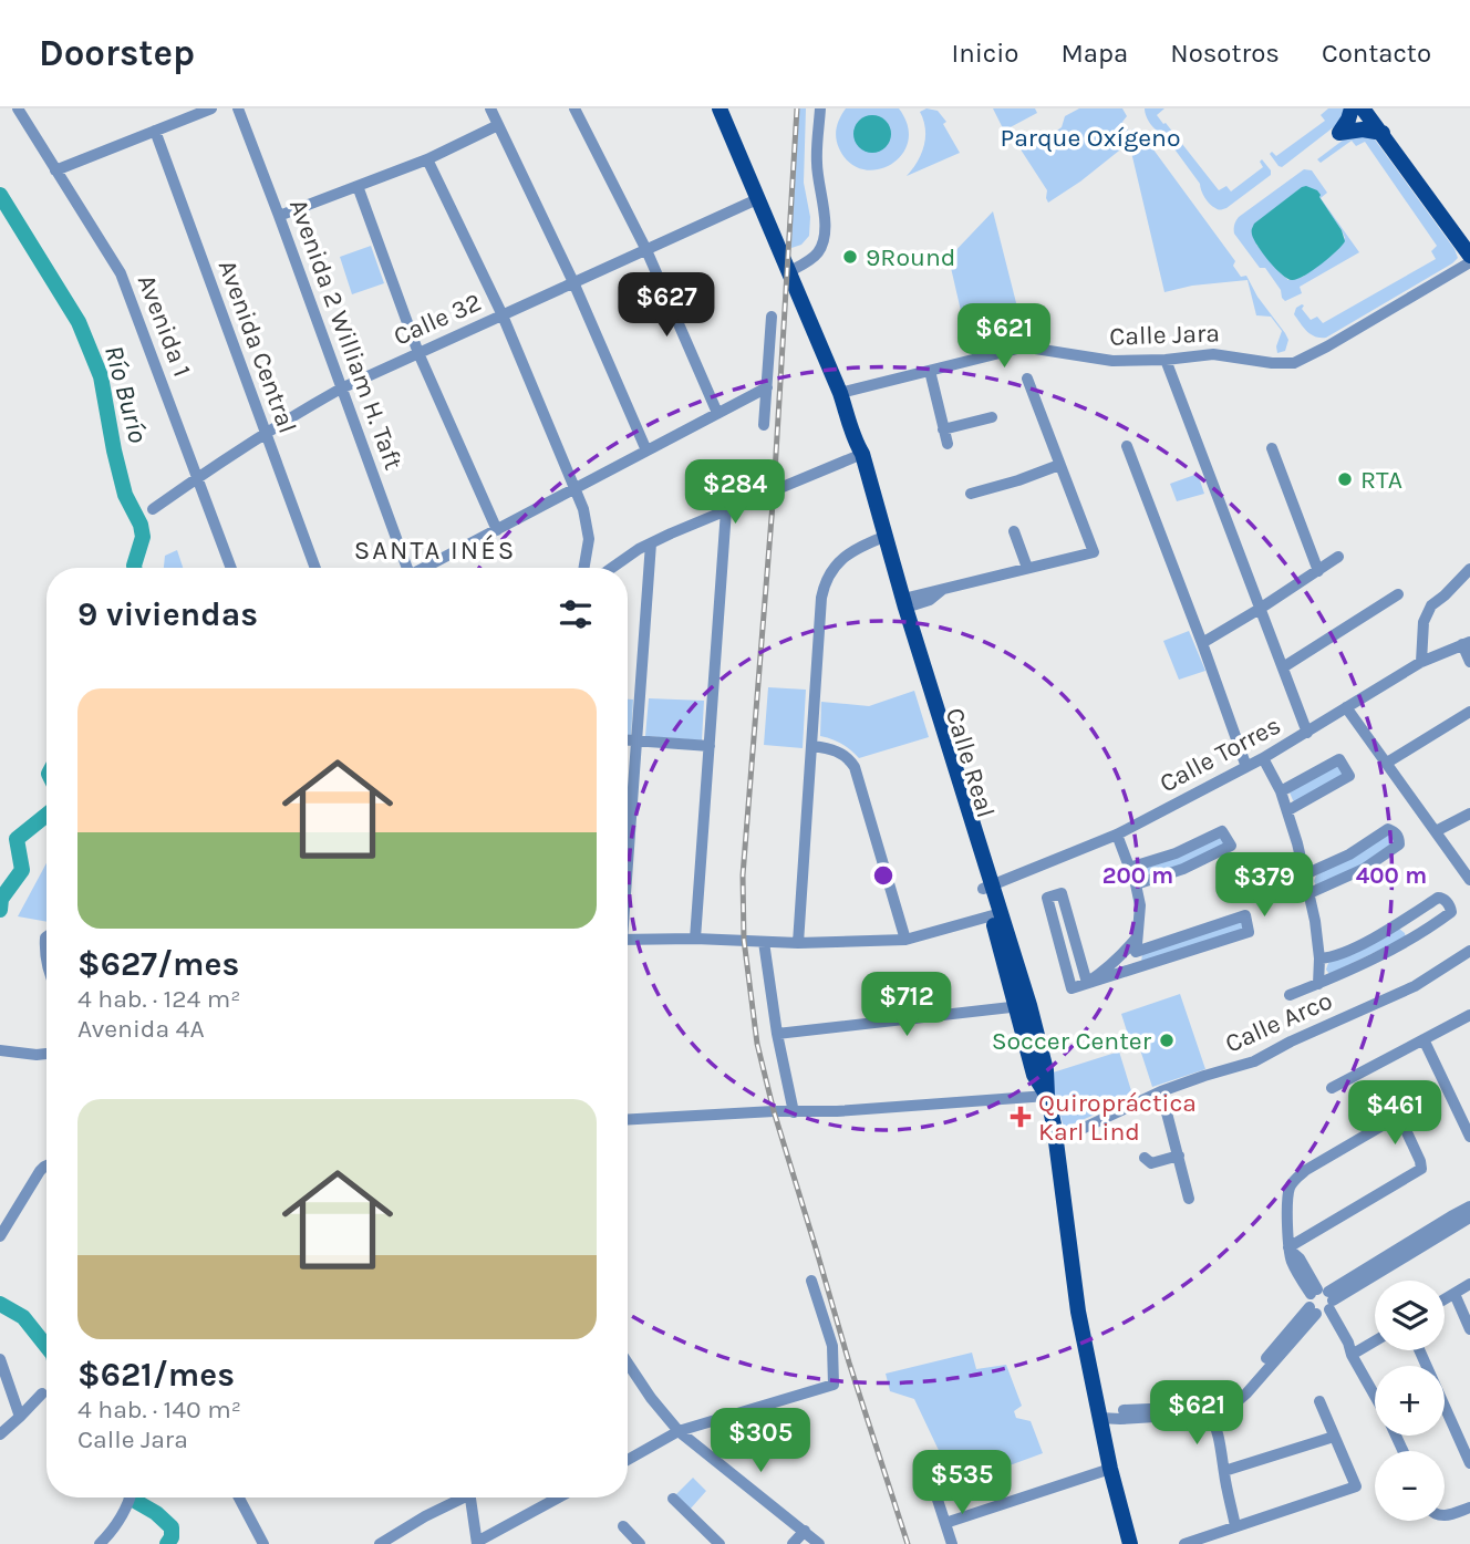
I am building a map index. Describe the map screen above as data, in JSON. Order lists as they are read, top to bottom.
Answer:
{
  "streets": {
    "main road": ["Calle Real"],
    "street": [
      "Calle 32",
      "Avenida 1",
      "Avenida 2 William H. Taft",
      "Calle Jara",
      "Avenida Central",
      "Calle Torres",
      "Calle Arco"
    ]
  },
  "crossings": [
    ["Calle 32", "Avenida 1"],
    ["Calle 32", "Avenida 2 William H. Taft"],
    ["Calle 32", "Avenida Central"],
    ["Calle 32", "Calle Real"],
    ["Calle Jara", "Calle Real"],
    ["Calle Torres", "Calle Real"],
    ["Calle Real", "Calle Arco"]
  ],
  "districts": ["SANTA INÉS"],
  "water": ["Río Burío"],
  "parks": ["Parque Oxígeno"],
  "places": {
    "other": ["9Round", "RTA", "Soccer Center"],
    "health": ["Quiropráctica Karl Lind"]
  },
  "page": {
    "header": "Doorstep",
    "nav": [
      "Inicio",
      "Mapa",
      "Nosotros",
      "Contacto"
    ],
    "price": [
      "$627",
      "$621",
      "$284",
      "$379",
      "$712",
      "$461",
      "$621",
      "$305",
      "$535"
    ],
    "heading": "9 viviendas",
    "list": [
      {
        "name": "$627/mes",
        "note": "4 hab. · 124 m² · Avenida 4A"
      },
      {
        "name": "$621/mes",
        "note": "4 hab. · 140 m² · Calle Jara"
      }
    ],
    "map_buttons": ["+", "−"]
  },
  "rings": ["200 m", "400 m"]
}
